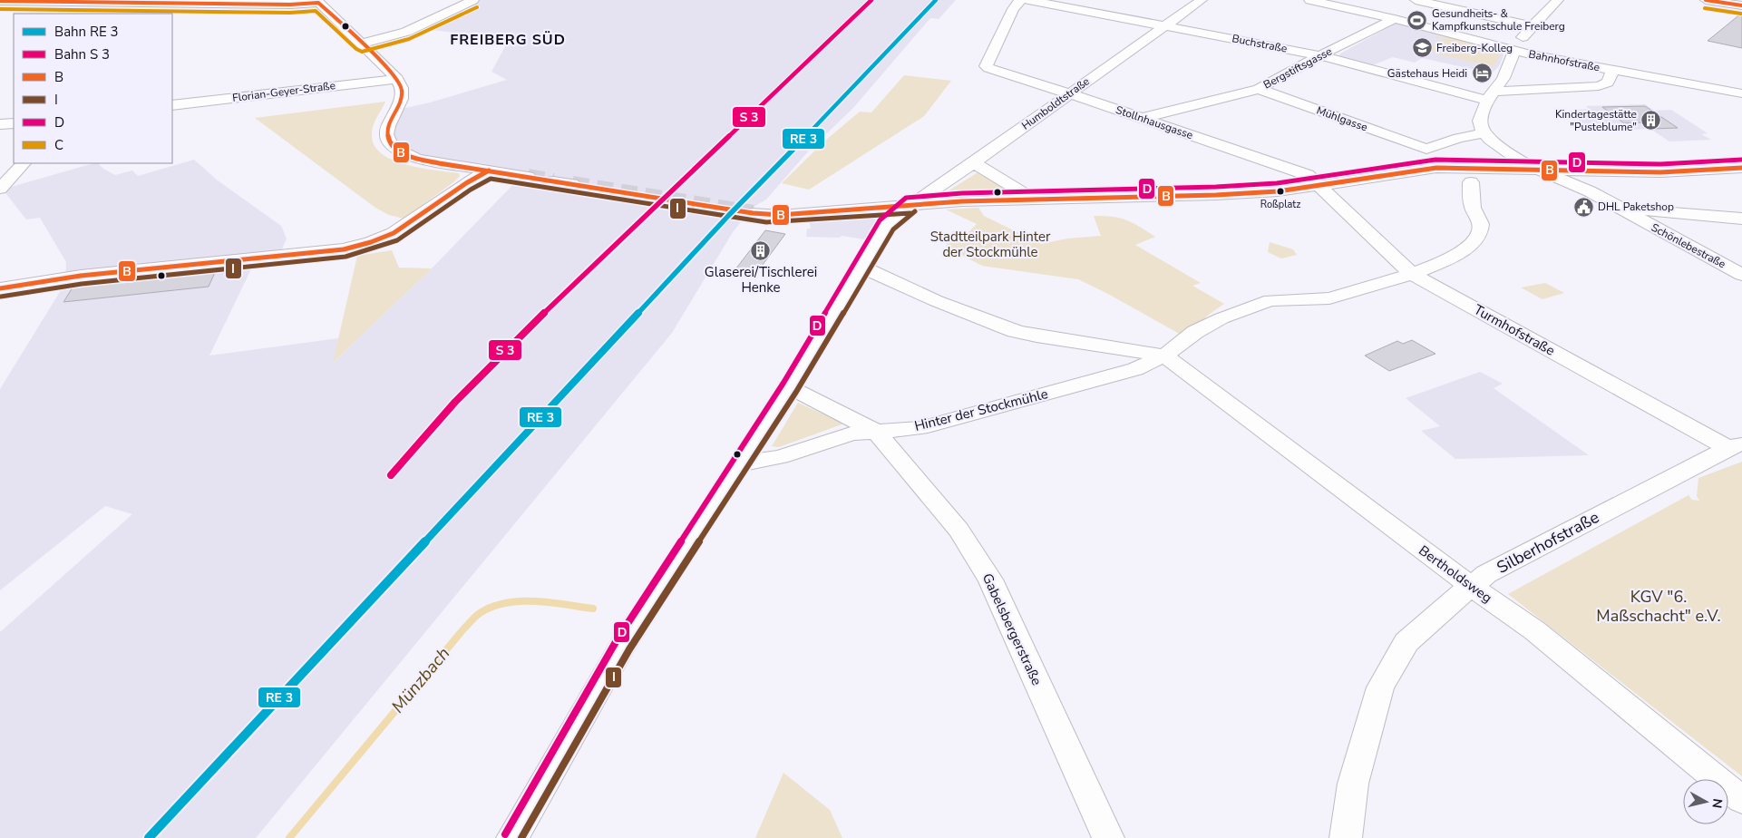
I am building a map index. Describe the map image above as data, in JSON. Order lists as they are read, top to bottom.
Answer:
{
  "streets": {
    "street": [
      "Buchstraße",
      "Bahnhofstraße",
      "Bergstiftsgasse",
      "Florian-Geyer-Straße",
      "Humboldtstraße",
      "Mühlgasse",
      "Stollnhausgasse",
      "Schönlebestraße",
      "Turmhofstraße",
      "Hinter der Stockmühle",
      "Silberhofstraße",
      "Bertholdsweg",
      "Gabelsbergerstraße"
    ]
  },
  "crossings": [
    ["Buchstraße", "Bahnhofstraße"],
    ["Buchstraße", "Bergstiftsgasse"],
    ["Buchstraße", "Humboldtstraße"],
    ["Bahnhofstraße", "Bergstiftsgasse"],
    ["Bergstiftsgasse", "Mühlgasse"],
    ["Bergstiftsgasse", "Stollnhausgasse"],
    ["Humboldtstraße", "Stollnhausgasse"],
    ["Humboldtstraße", "Hinter der Stockmühle"],
    ["Humboldtstraße", "Gabelsbergerstraße"],
    ["Stollnhausgasse", "Turmhofstraße"],
    ["Turmhofstraße", "Hinter der Stockmühle"],
    ["Turmhofstraße", "Silberhofstraße"],
    ["Hinter der Stockmühle", "Bertholdsweg"],
    ["Hinter der Stockmühle", "Gabelsbergerstraße"],
    ["Silberhofstraße", "Bertholdsweg"]
  ],
  "districts": ["FREIBERG SÜD"],
  "water": ["Münzbach"],
  "parks": ["Stadtteilpark Hinter der Stockmühle", "KGV \"6. Maßschacht\" e.V."],
  "places": {
    "sports": ["Gesundheits- & Kampfkunstschule Freiberg"],
    "school or university": ["Freiberg-Kolleg"],
    "hotel": ["Gästehaus Heidi"],
    "building": ["Kindertagestätte \"Pusteblume\"", "Glaserei/Tischlerei Henke"],
    "other": ["Roßplatz"],
    "public building": ["DHL Paketshop"]
  },
  "lines": [
    "transit line B",
    "transit line C",
    "transit line D",
    "transit line I"
  ],
  "legend": [
    "Bahn RE 3",
    "Bahn S 3",
    "B",
    "I",
    "D",
    "C"
  ],
  "north": "right"
}
